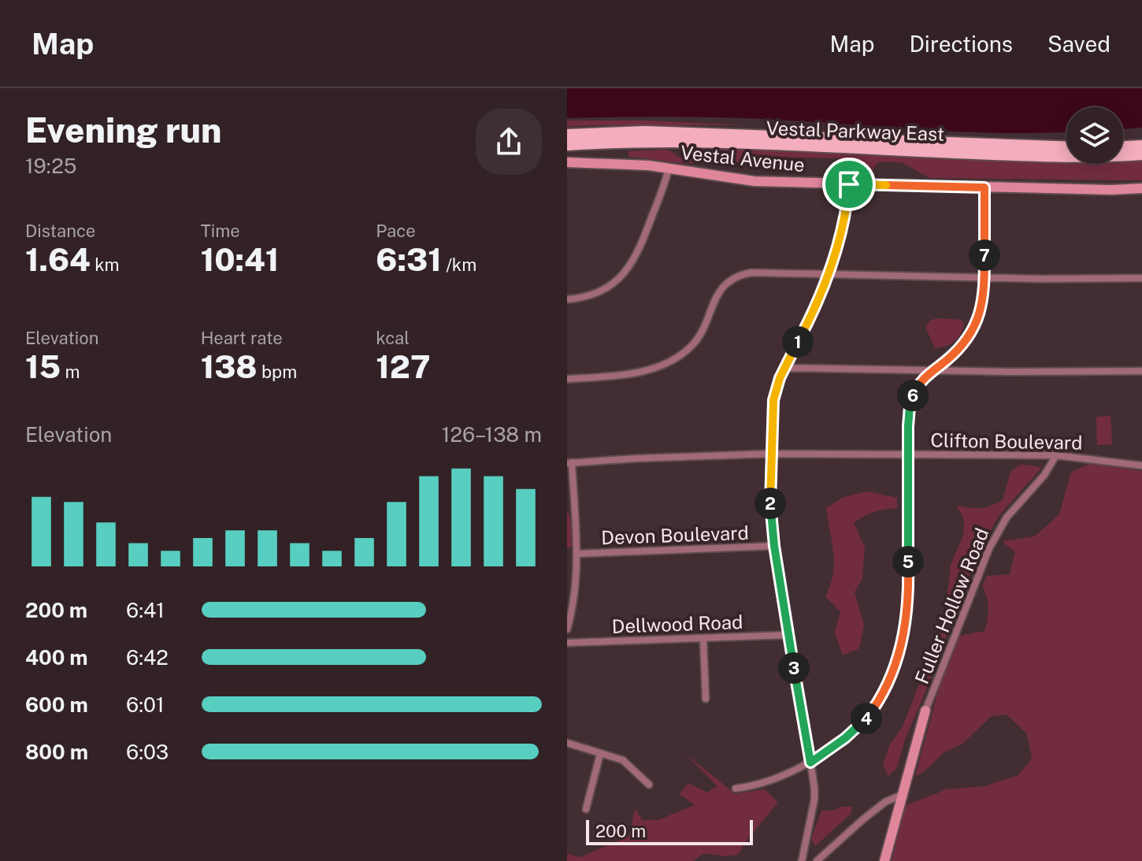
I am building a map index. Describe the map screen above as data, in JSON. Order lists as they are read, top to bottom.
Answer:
{
  "streets": {
    "main road": ["Vestal Parkway East"],
    "street": [
      "Vestal Avenue",
      "Clifton Boulevard",
      "Devon Boulevard",
      "Fuller Hollow Road",
      "Dellwood Road"
    ]
  },
  "crossings": [
    ["Clifton Boulevard", "Fuller Hollow Road"]
  ],
  "scale_bar": "200 m",
  "page": {
    "header": "Map",
    "nav": ["Map", "Directions", "Saved"],
    "heading": ["Evening run", "19:25"],
    "stats": [
      ["Distance", "1.64 km"],
      ["Time", "10:41"],
      ["Pace", "6:31 /km"],
      ["Elevation", "15 m"],
      ["Heart rate", "138 bpm"],
      ["kcal", "127"]
    ],
    "pins": [
      "7",
      "1",
      "6",
      "2",
      "5",
      "3",
      "4"
    ],
    "chart": ["Elevation", "126–138 m"],
    "list": [
      {
        "name": "200 m",
        "note": "6:41"
      },
      {
        "name": "400 m",
        "note": "6:42"
      },
      {
        "name": "600 m",
        "note": "6:01"
      },
      {
        "name": "800 m",
        "note": "6:03"
      }
    ],
    "scale": "200 m"
  }
}
